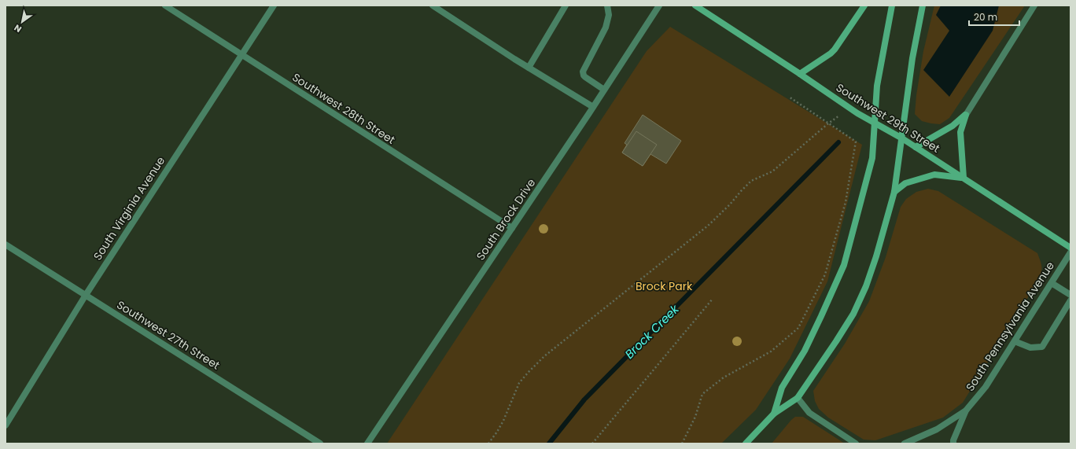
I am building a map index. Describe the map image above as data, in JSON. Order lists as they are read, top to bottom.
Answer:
{
  "streets": {
    "main road": ["Southwest 29th Street"],
    "street": [
      "Southwest 28th Street",
      "South Virginia Avenue",
      "South Brock Drive",
      "South Pennsylvania Avenue",
      "Southwest 27th Street"
    ]
  },
  "crossings": [
    ["Southwest 28th Street", "South Virginia Avenue"],
    ["Southwest 28th Street", "South Brock Drive"],
    ["South Virginia Avenue", "Southwest 27th Street"]
  ],
  "water": ["Brock Creek"],
  "parks": ["Brock Park"],
  "scale_bar": "20 m",
  "north": "bottom left"
}
